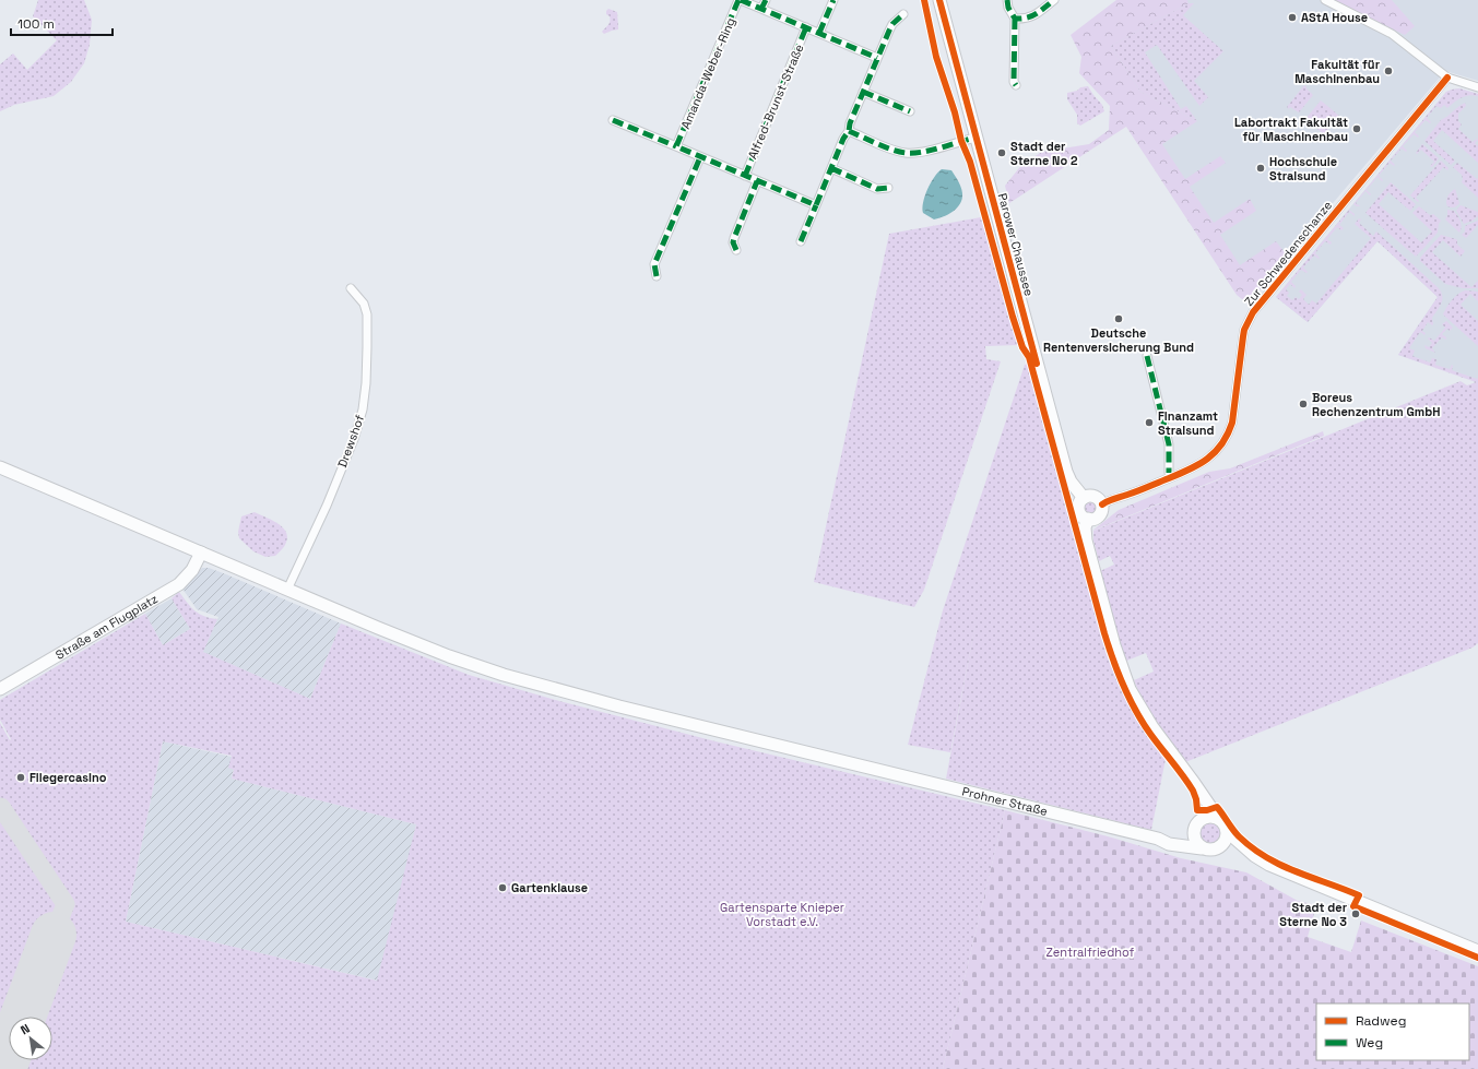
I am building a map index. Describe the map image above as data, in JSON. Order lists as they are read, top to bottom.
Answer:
{
  "streets": {
    "main road": ["Parower Chaussee", "Straße am Flugplatz", "Prohner Straße"],
    "street": [
      "Amanda-Weber-Ring",
      "Alfred-Brunst-Straße",
      "Zur Schwedenschanze",
      "Drewshof"
    ]
  },
  "crossings": [
    ["Amanda-Weber-Ring", "Alfred-Brunst-Straße"],
    ["Parower Chaussee", "Zur Schwedenschanze"],
    ["Drewshof", "Prohner Straße"],
    ["Straße am Flugplatz", "Prohner Straße"]
  ],
  "parks": ["Gartensparte Knieper Vorstadt e.V.", "Zentralfriedhof"],
  "places": [
    "AStA House",
    "Fakultät für Maschinenbau",
    "Labortrakt Fakultät für Maschinenbau",
    "Stadt der Sterne No 2",
    "Hochschule Stralsund",
    "Deutsche Rentenversicherung Bund",
    "Boreus Rechenzentrum GmbH",
    "Finanzamt Stralsund",
    "Fliegercasino",
    "Gartenklause",
    "Stadt der Sterne No 3"
  ],
  "legend": ["Radweg", "Weg"],
  "scale_bar": "100 m",
  "north": "top left"
}
